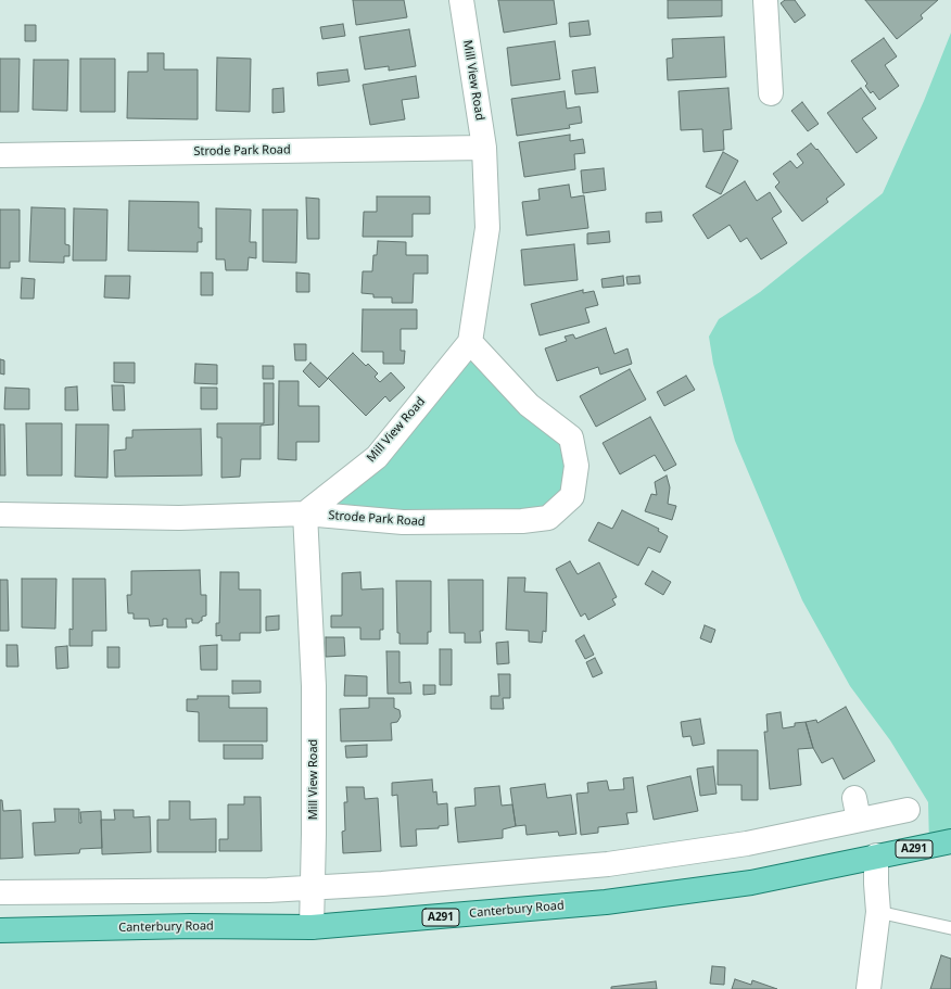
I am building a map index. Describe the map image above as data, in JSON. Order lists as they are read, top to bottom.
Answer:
{
  "streets": {
    "main road": ["A291", "Canterbury Road"],
    "street": ["Mill View Road", "Strode Park Road"]
  },
  "crossings": [
    ["Mill View Road", "Strode Park Road"],
    ["Mill View Road", "Canterbury Road"]
  ]
}
